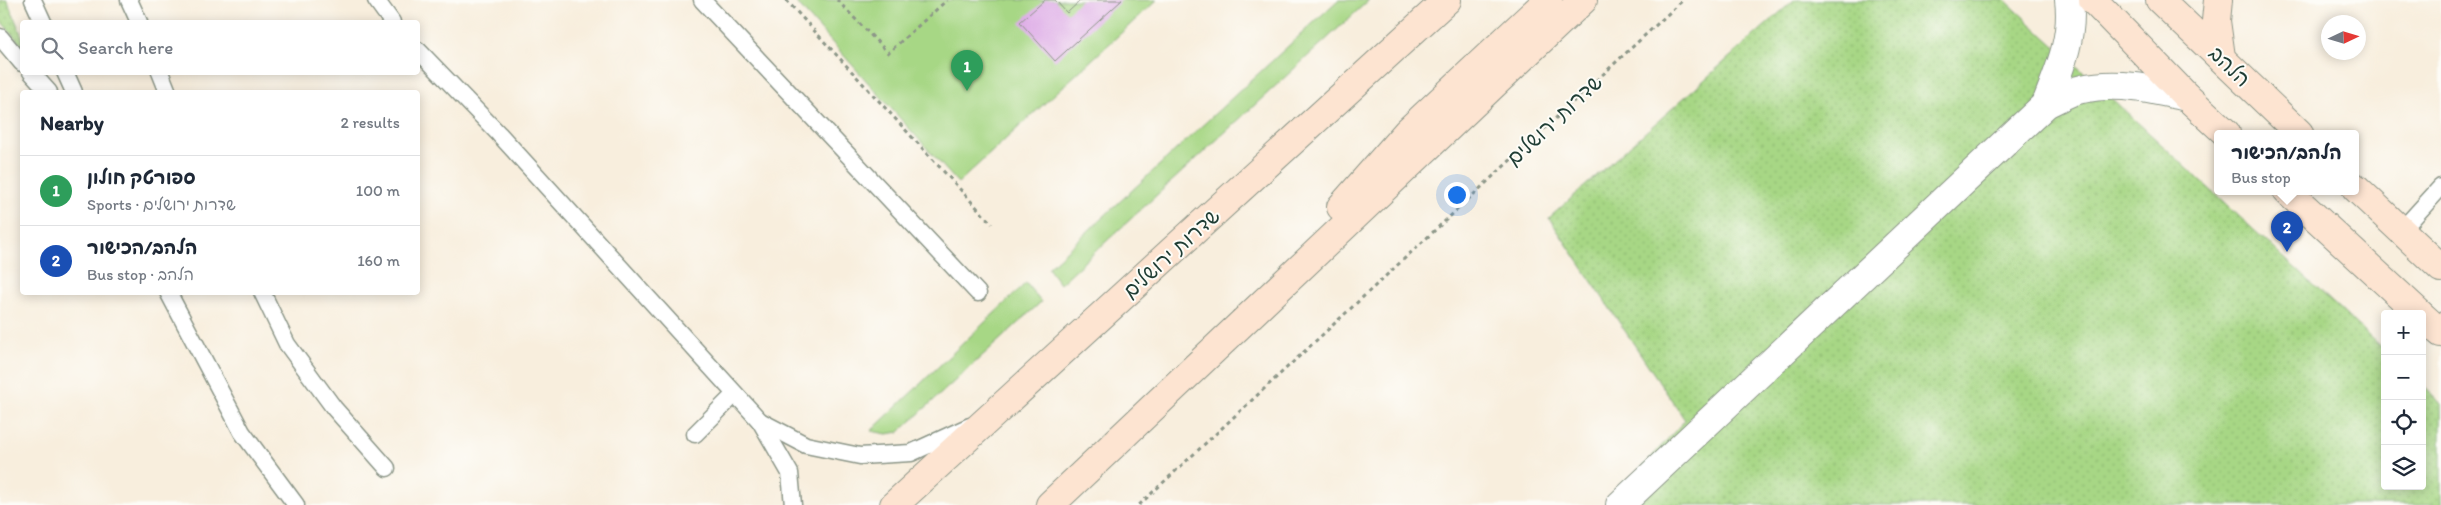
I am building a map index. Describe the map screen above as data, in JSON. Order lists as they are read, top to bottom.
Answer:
{
  "streets": {
    "main road": ["הלהב", "שדרות ירושלים"]
  },
  "north": "right",
  "page": {
    "search": "Search here",
    "pins": ["1", "2"],
    "heading": ["Nearby", "2 results"],
    "popup": ["הלהב/הכישור", "Bus stop"],
    "list": [
      {
        "mark": "1",
        "name": "ספורטק חולון",
        "note": "Sports · שדרות ירושלים",
        "value": "100 m"
      },
      {
        "mark": "2",
        "name": "הלהב/הכישור",
        "note": "Bus stop · הלהב",
        "value": "160 m"
      }
    ],
    "map_buttons": ["+", "−"]
  }
}
